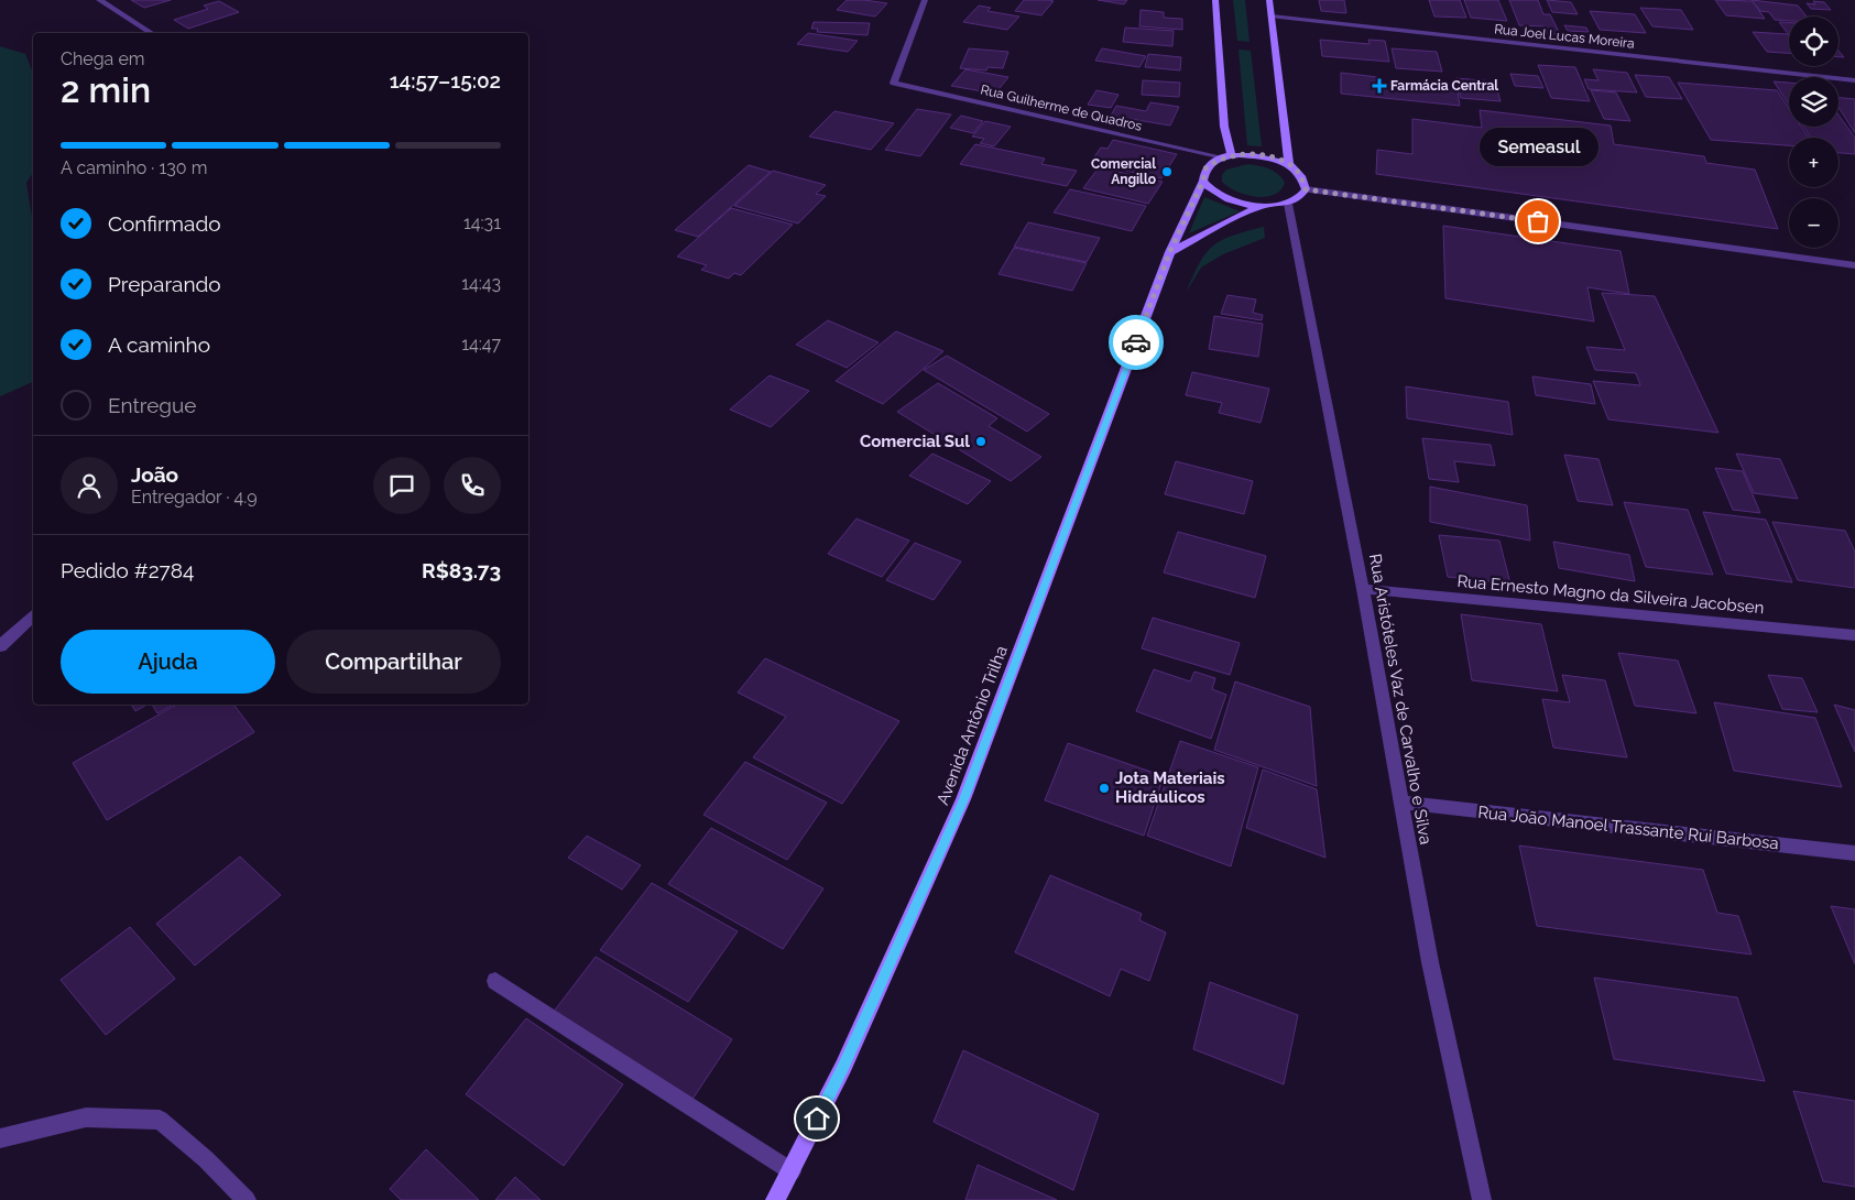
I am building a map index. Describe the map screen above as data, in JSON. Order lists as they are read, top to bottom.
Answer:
{
  "streets": {
    "main road": ["Avenida Antônio Trilha"],
    "street": [
      "Rua Joel Lucas Moreira",
      "Rua Guilherme de Quadros",
      "Rua Ernesto Magno da Silveira Jacobsen",
      "Rua Aristóteles Vaz de Carvalho e Silva",
      "Rua João Manoel Trassante Rui Barbosa"
    ]
  },
  "crossings": [
    ["Rua Guilherme de Quadros", "Avenida Antônio Trilha"],
    ["Rua Ernesto Magno da Silveira Jacobsen", "Rua Aristóteles Vaz de Carvalho e Silva"],
    ["Rua Aristóteles Vaz de Carvalho e Silva", "Rua João Manoel Trassante Rui Barbosa"]
  ],
  "places": {
    "health": ["Farmácia Central"],
    "other": [
      "Comercial Angillo",
      "Semeasul",
      "Comercial Sul",
      "Jota Materiais Hidráulicos"
    ]
  },
  "page": {
    "map_buttons": ["+", "−"],
    "heading": ["2 min", "Chega em", "14:57–15:02"],
    "panel": [
      "João",
      "Entregador · 4.9",
      "Pedido #2784",
      "R$83.73"
    ],
    "bar": "A caminho · 130 m",
    "bubble": "Semeasul",
    "list": [
      ["Confirmado", "14:31"],
      ["Preparando", "14:43"],
      ["A caminho", "14:47"],
      "Entregue"
    ],
    "buttons": ["Ajuda", "Compartilhar"]
  }
}
